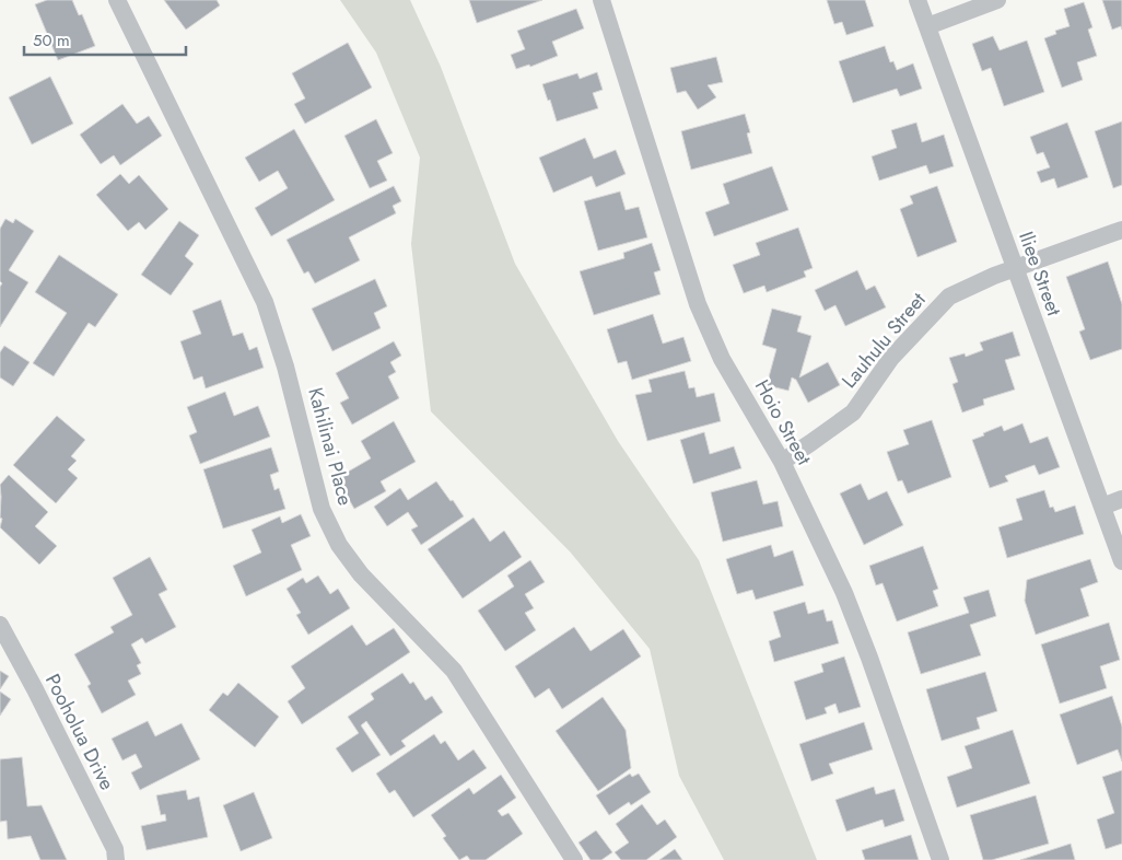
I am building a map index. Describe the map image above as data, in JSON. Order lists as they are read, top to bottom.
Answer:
{
  "streets": {
    "street": [
      "Iliee Street",
      "Lauhulu Street",
      "Hoio Street",
      "Kahilinai Place",
      "Pooholua Drive"
    ]
  },
  "crossings": [
    ["Iliee Street", "Lauhulu Street"],
    ["Lauhulu Street", "Hoio Street"]
  ],
  "scale_bar": "50 m"
}
